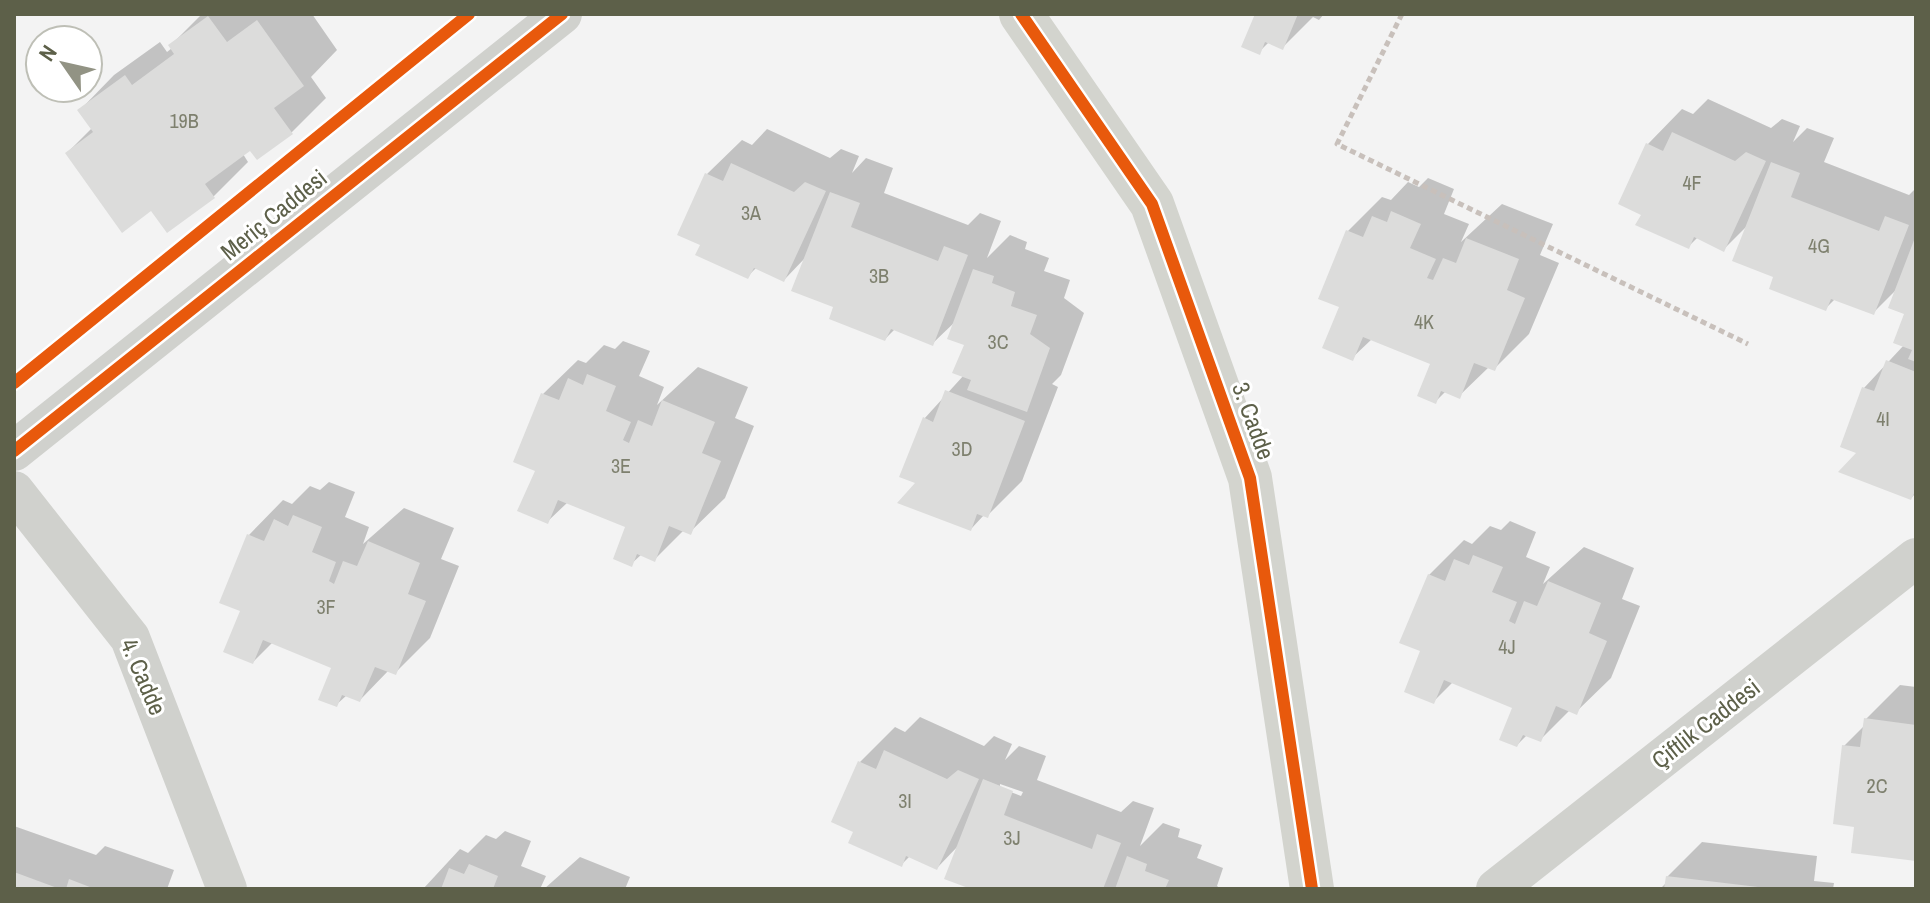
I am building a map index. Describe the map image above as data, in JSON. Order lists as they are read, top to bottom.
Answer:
{
  "streets": {
    "street": [
      "Meriç Caddesi",
      "3. Cadde",
      "4. Cadde",
      "Çiftlik Caddesi"
    ]
  },
  "house_numbers": [
    "19B",
    "4F",
    "3A",
    "4G",
    "3B",
    "4K",
    "3C",
    "4I",
    "3D",
    "3E",
    "3F",
    "4J",
    "2C",
    "3I",
    "3J"
  ],
  "north": "top left"
}
